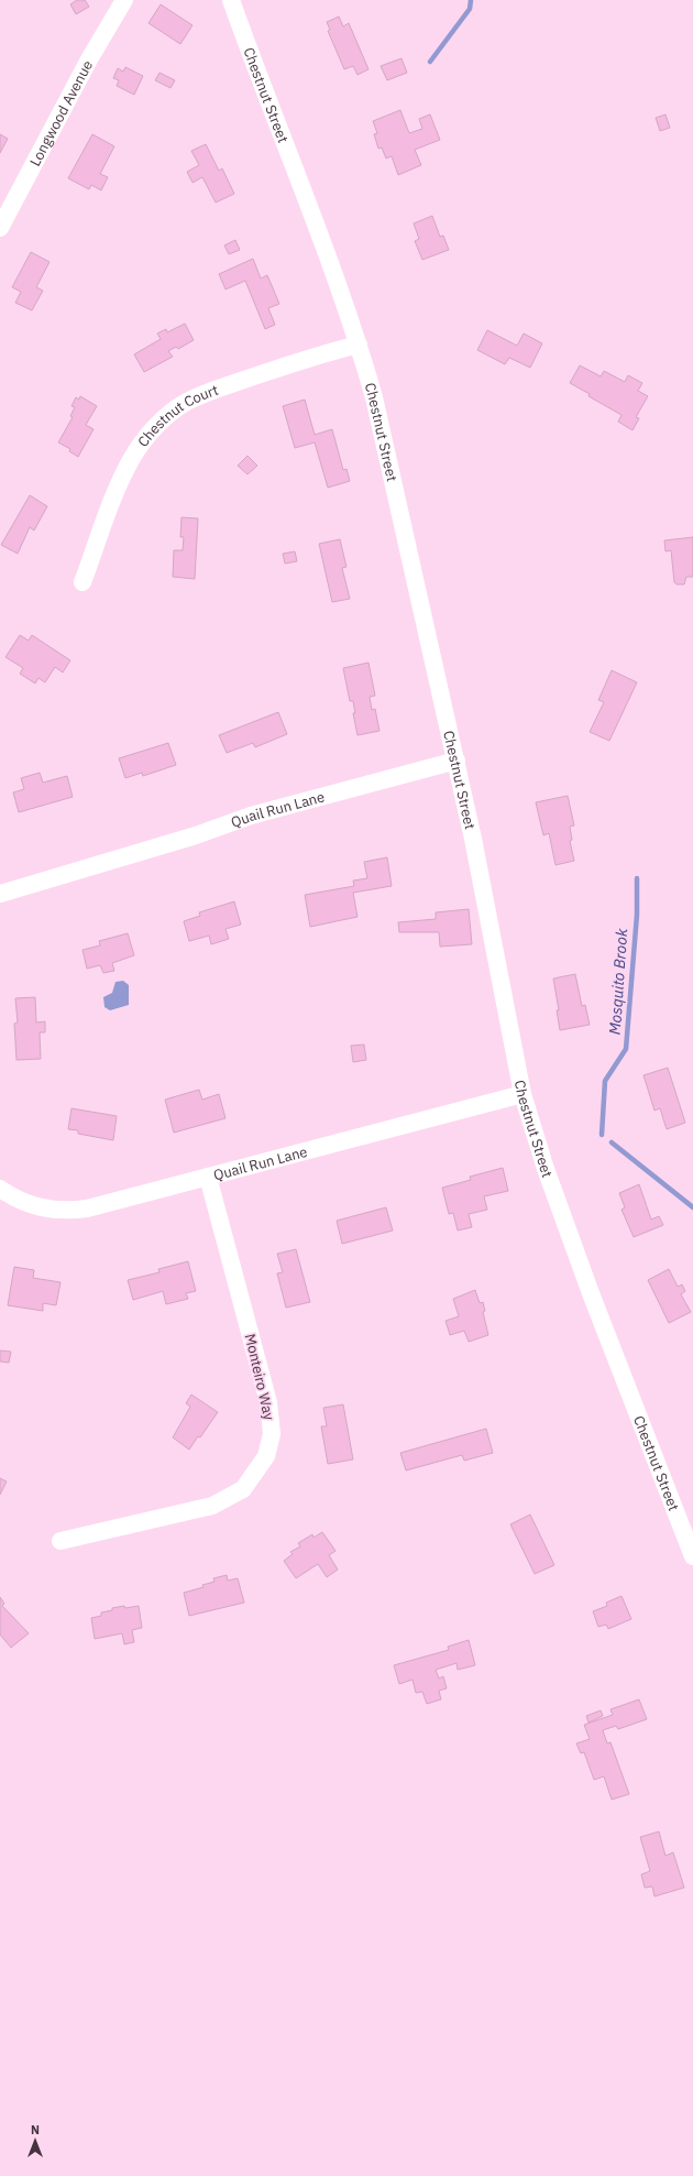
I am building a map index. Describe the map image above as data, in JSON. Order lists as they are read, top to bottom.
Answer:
{
  "streets": {
    "street": [
      "Chestnut Street",
      "Longwood Avenue",
      "Chestnut Court",
      "Quail Run Lane",
      "Monteiro Way"
    ]
  },
  "crossings": [
    ["Chestnut Street", "Chestnut Court"],
    ["Chestnut Street", "Quail Run Lane"],
    ["Quail Run Lane", "Monteiro Way"]
  ],
  "water": ["Mosquito Brook"],
  "north": "top"
}
